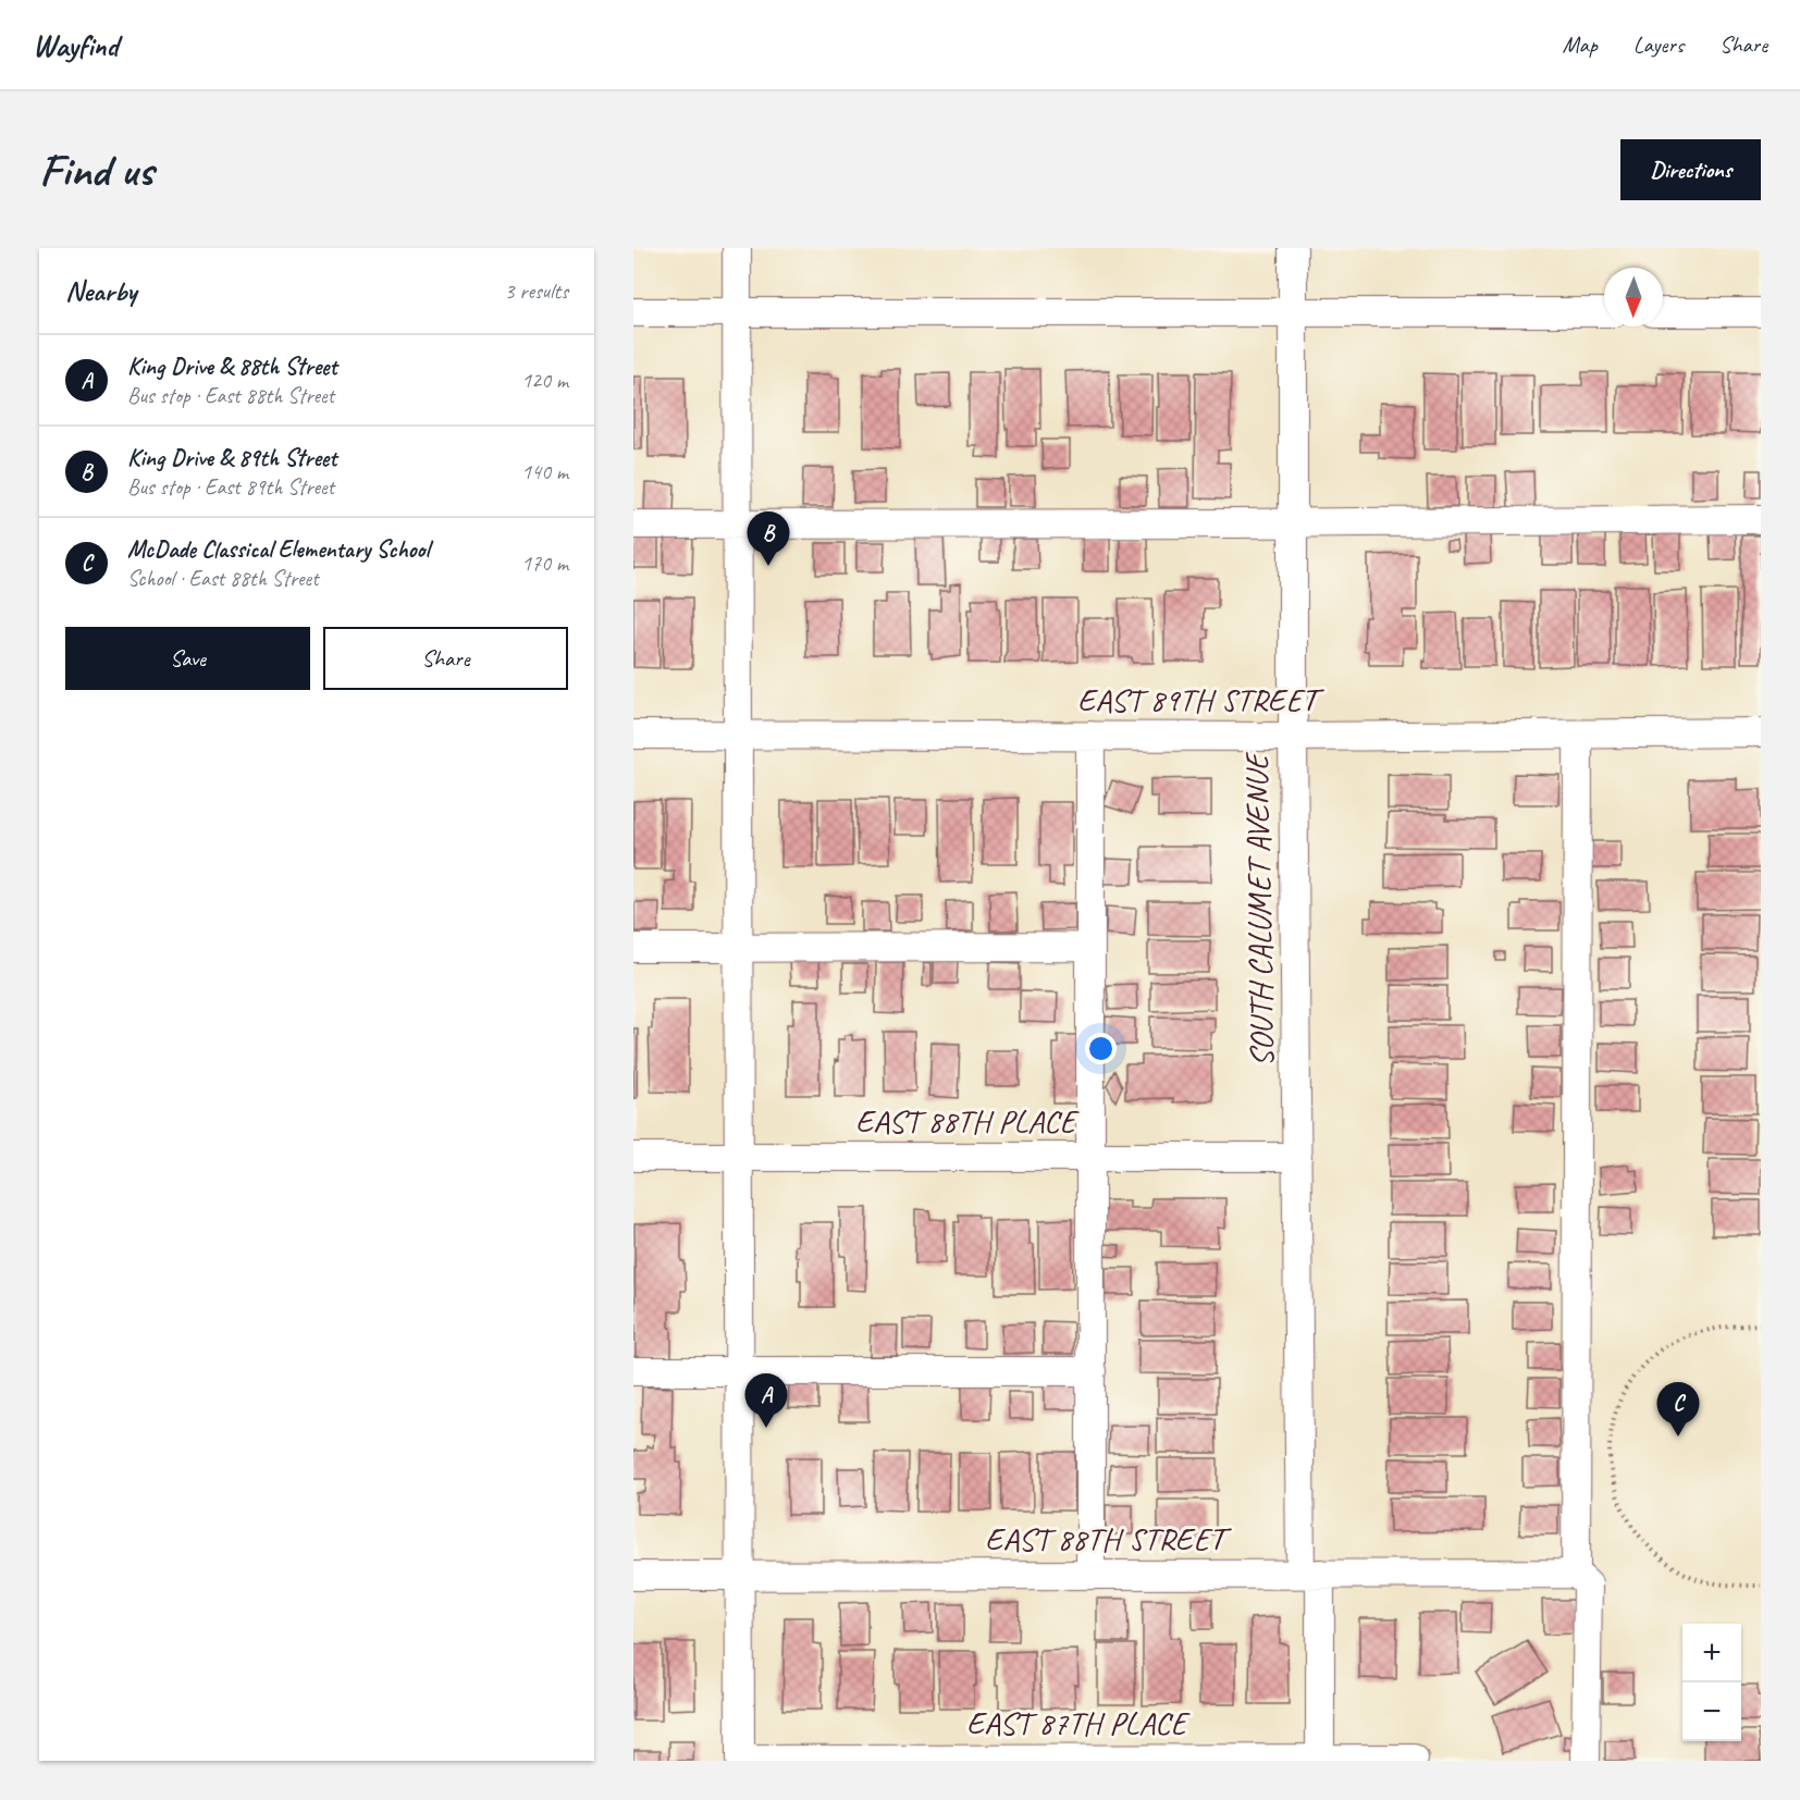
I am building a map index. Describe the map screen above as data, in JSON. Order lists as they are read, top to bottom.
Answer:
{
  "streets": {
    "street": [
      "EAST 89TH STREET",
      "SOUTH CALUMET AVENUE",
      "EAST 88TH PLACE",
      "EAST 88TH STREET",
      "EAST 87TH PLACE"
    ]
  },
  "crossings": [
    ["EAST 89TH STREET", "SOUTH CALUMET AVENUE"],
    ["SOUTH CALUMET AVENUE", "EAST 88TH PLACE"],
    ["SOUTH CALUMET AVENUE", "EAST 88TH STREET"],
    ["SOUTH CALUMET AVENUE", "EAST 87TH PLACE"]
  ],
  "north": "bottom",
  "page": {
    "header": "Wayfind",
    "nav": ["Map", "Layers", "Share"],
    "buttons": [
      "Directions",
      ["Save", "Share"]
    ],
    "title": "Find us",
    "heading": ["Nearby", "3 results"],
    "list": [
      {
        "mark": "A",
        "name": "King Drive & 88th Street",
        "note": "Bus stop · East 88th Street",
        "value": "120 m"
      },
      {
        "mark": "B",
        "name": "King Drive & 89th Street",
        "note": "Bus stop · East 89th Street",
        "value": "140 m"
      },
      {
        "mark": "C",
        "name": "McDade Classical Elementary School",
        "note": "School · East 88th Street",
        "value": "170 m"
      }
    ],
    "pins": ["B", "A", "C"],
    "map_buttons": ["+", "−"]
  }
}
